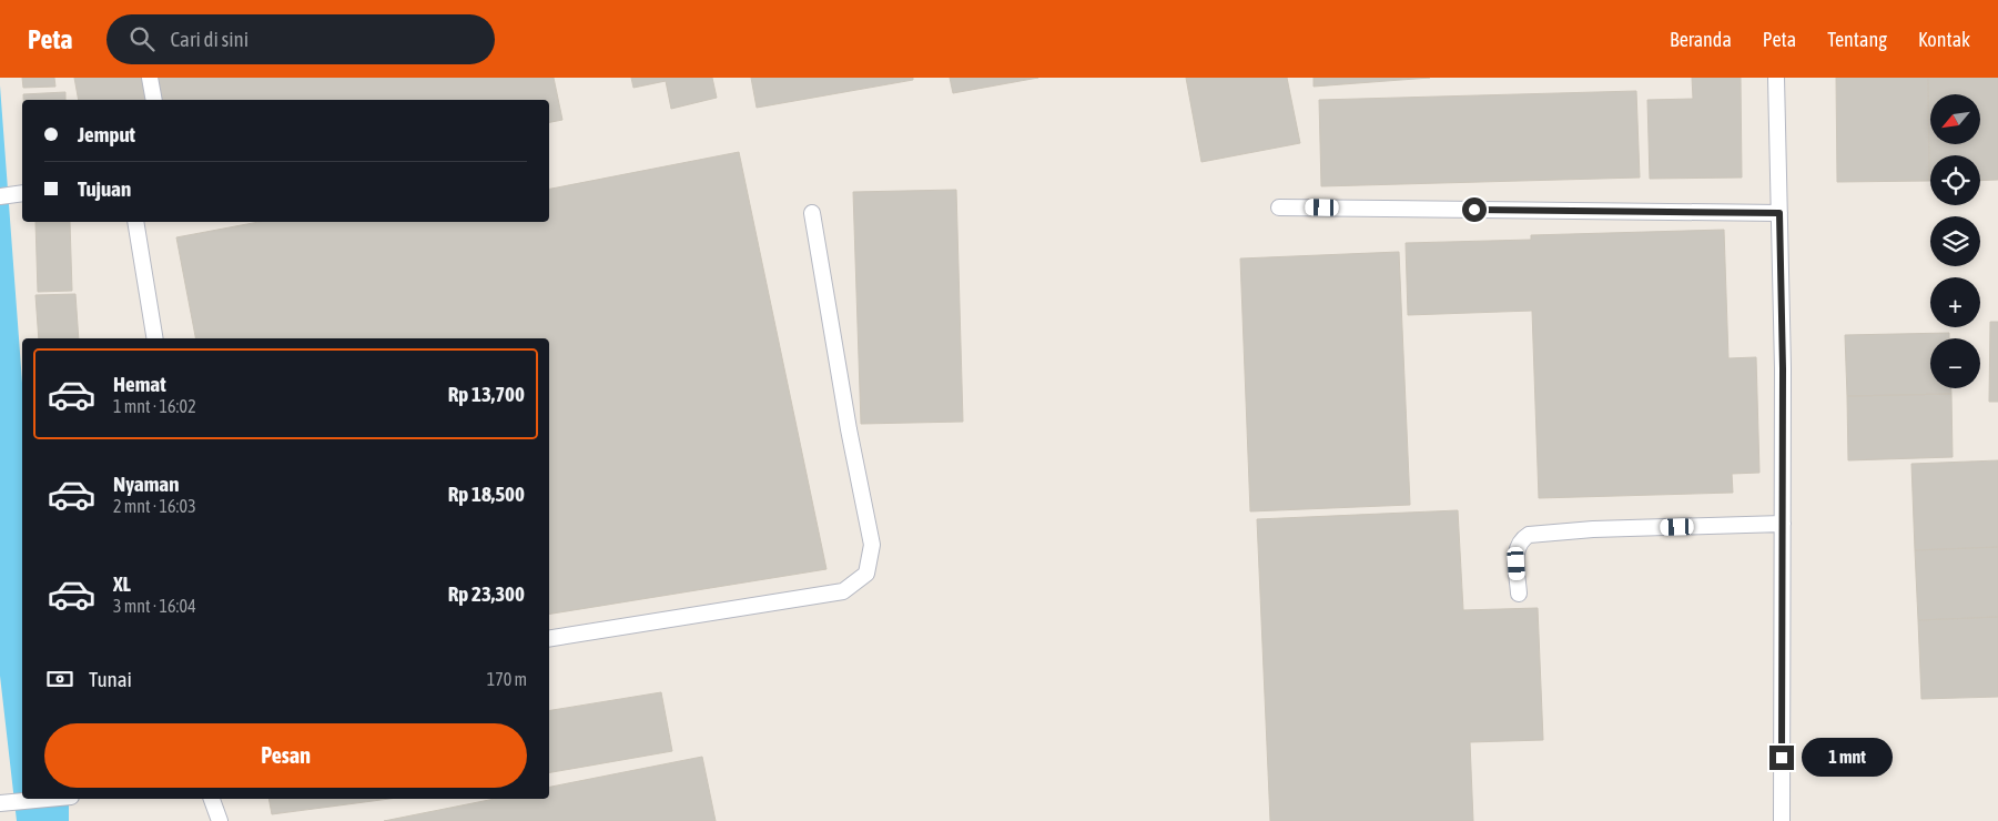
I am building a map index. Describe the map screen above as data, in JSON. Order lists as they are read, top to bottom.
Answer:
{
  "north": "bottom left",
  "page": {
    "header": "Peta",
    "search": "Cari di sini",
    "nav": [
      "Beranda",
      "Peta",
      "Tentang",
      "Kontak"
    ],
    "map_buttons": ["+", "−"],
    "banner": ["Jemput", "Tujuan"],
    "list": [
      {
        "name": "Hemat",
        "note": "1 mnt · 16:02",
        "value": "Rp 13,700"
      },
      {
        "name": "Nyaman",
        "note": "2 mnt · 16:03",
        "value": "Rp 18,500"
      },
      {
        "name": "XL",
        "note": "3 mnt · 16:04",
        "value": "Rp 23,300"
      }
    ],
    "pay": ["Tunai", "170 m"],
    "buttons": "Pesan",
    "bubble": "1 mnt"
  }
}
